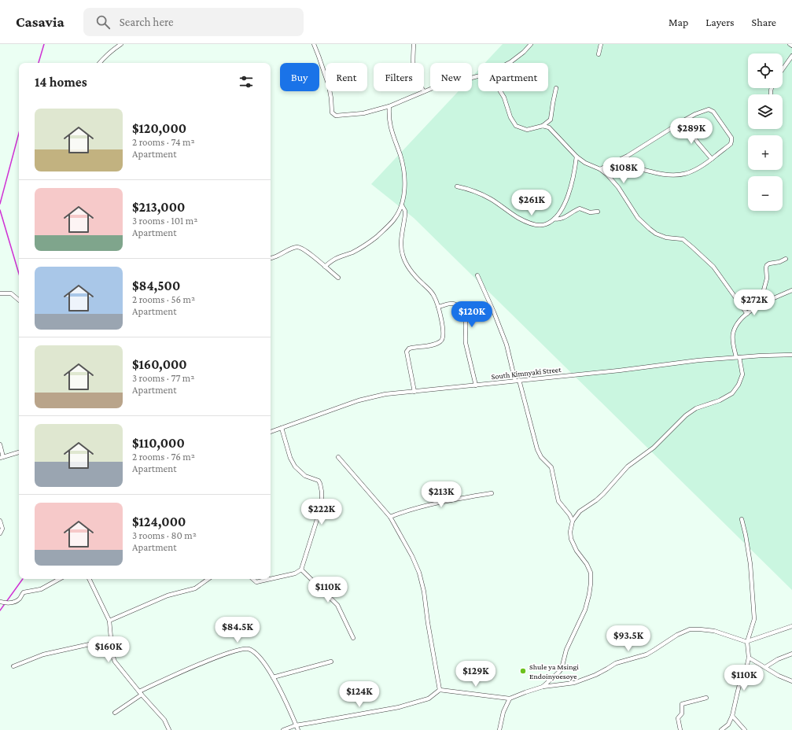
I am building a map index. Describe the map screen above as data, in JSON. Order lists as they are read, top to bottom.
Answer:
{
  "streets": {
    "street": ["South Kimnyaki Street"]
  },
  "places": ["Shule ya Msingi Endoinyoesoye"],
  "page": {
    "header": "Casavia",
    "search": "Search here",
    "nav": ["Map", "Layers", "Share"],
    "map_buttons": ["+", "−"],
    "chip": [
      "Buy",
      "Rent",
      "Filters",
      "New",
      "Apartment"
    ],
    "heading": "14 homes",
    "list": [
      {
        "name": "$120,000",
        "note": "2 rooms · 74 m² · Apartment"
      },
      {
        "name": "$213,000",
        "note": "3 rooms · 101 m² · Apartment"
      },
      {
        "name": "$84,500",
        "note": "2 rooms · 56 m² · Apartment"
      },
      {
        "name": "$160,000",
        "note": "3 rooms · 77 m² · Apartment"
      },
      {
        "name": "$110,000",
        "note": "2 rooms · 76 m² · Apartment"
      },
      {
        "name": "$124,000",
        "note": "3 rooms · 80 m² · Apartment"
      }
    ],
    "price": [
      "$289K",
      "$108K",
      "$261K",
      "$272K",
      "$120K",
      "$213K",
      "$222K",
      "$110K",
      "$84.5K",
      "$93.5K",
      "$160K",
      "$129K",
      "$110K",
      "$124K"
    ]
  }
}
